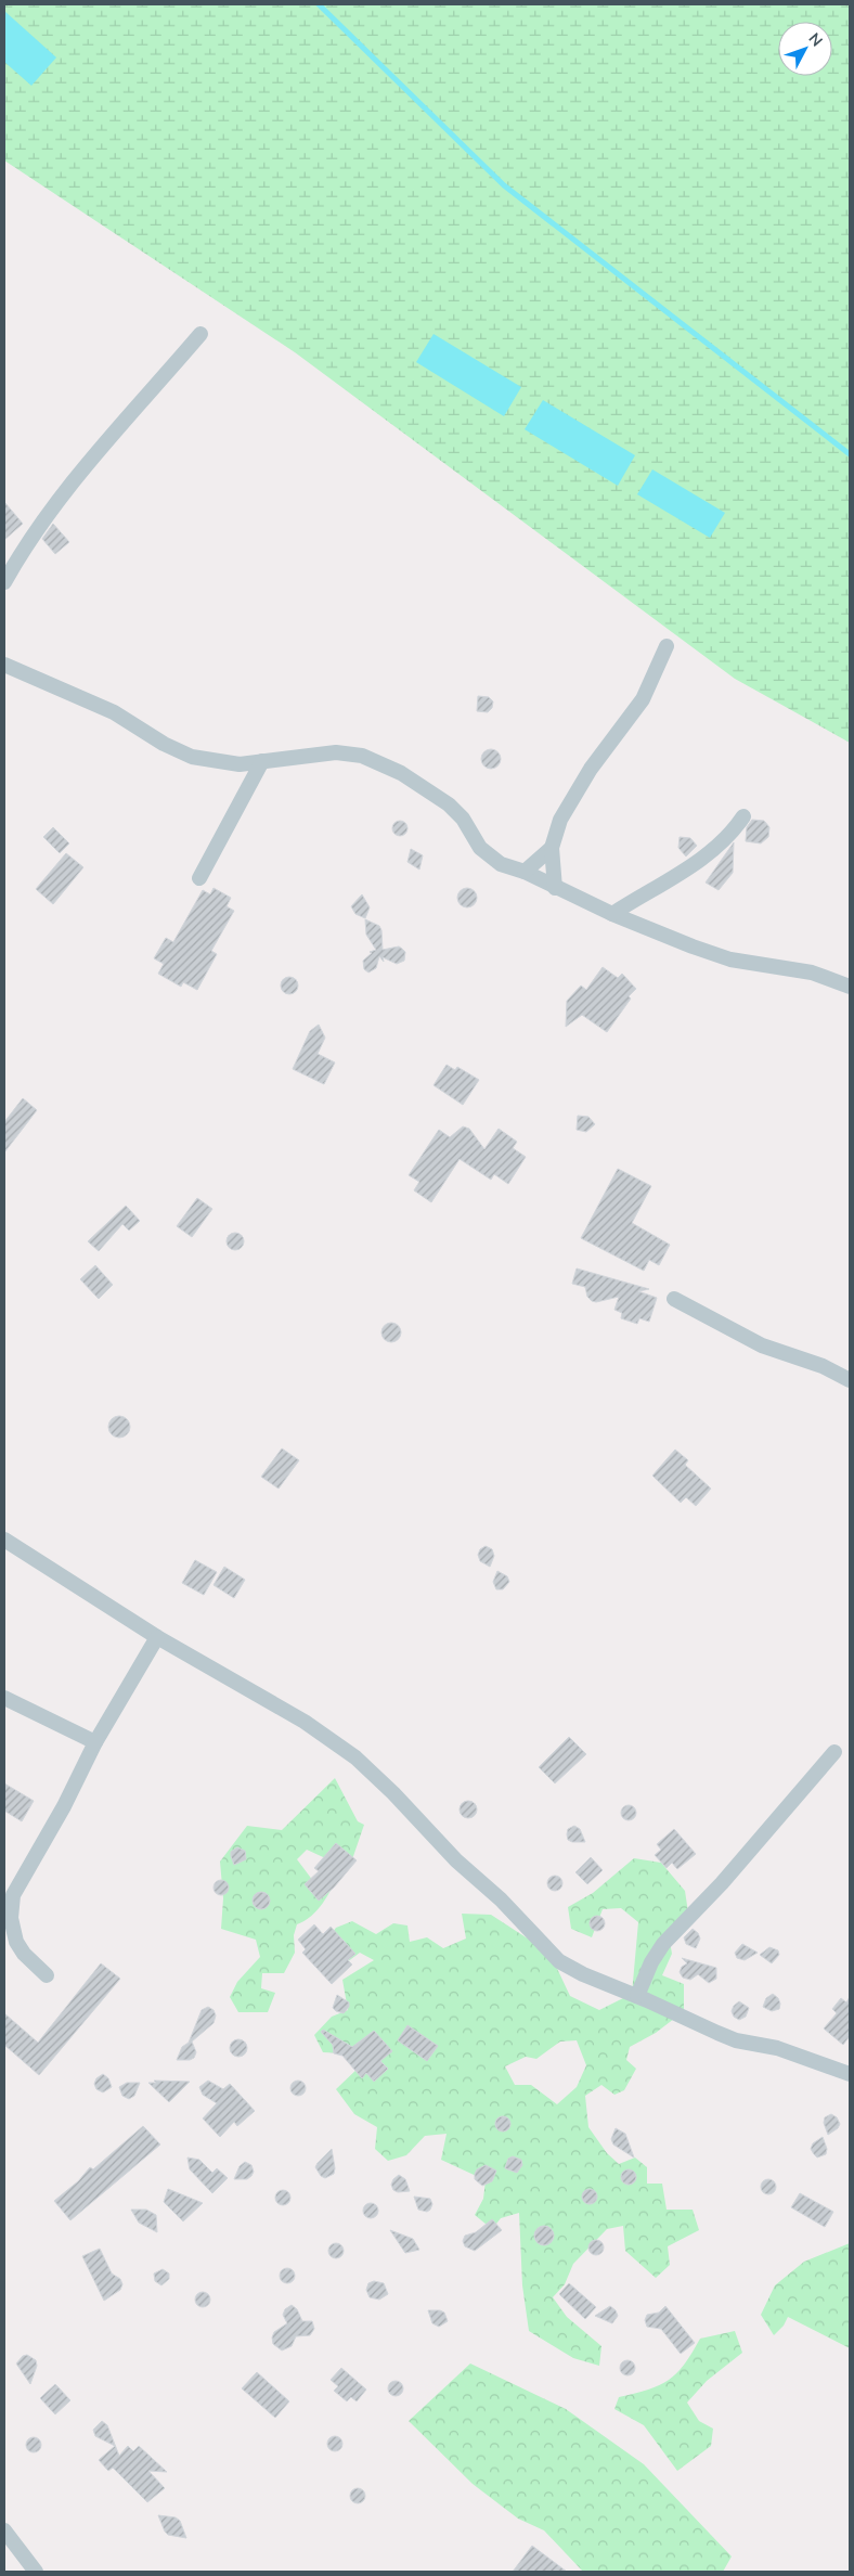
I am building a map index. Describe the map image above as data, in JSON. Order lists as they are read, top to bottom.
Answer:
{
  "north": "top right"
}
